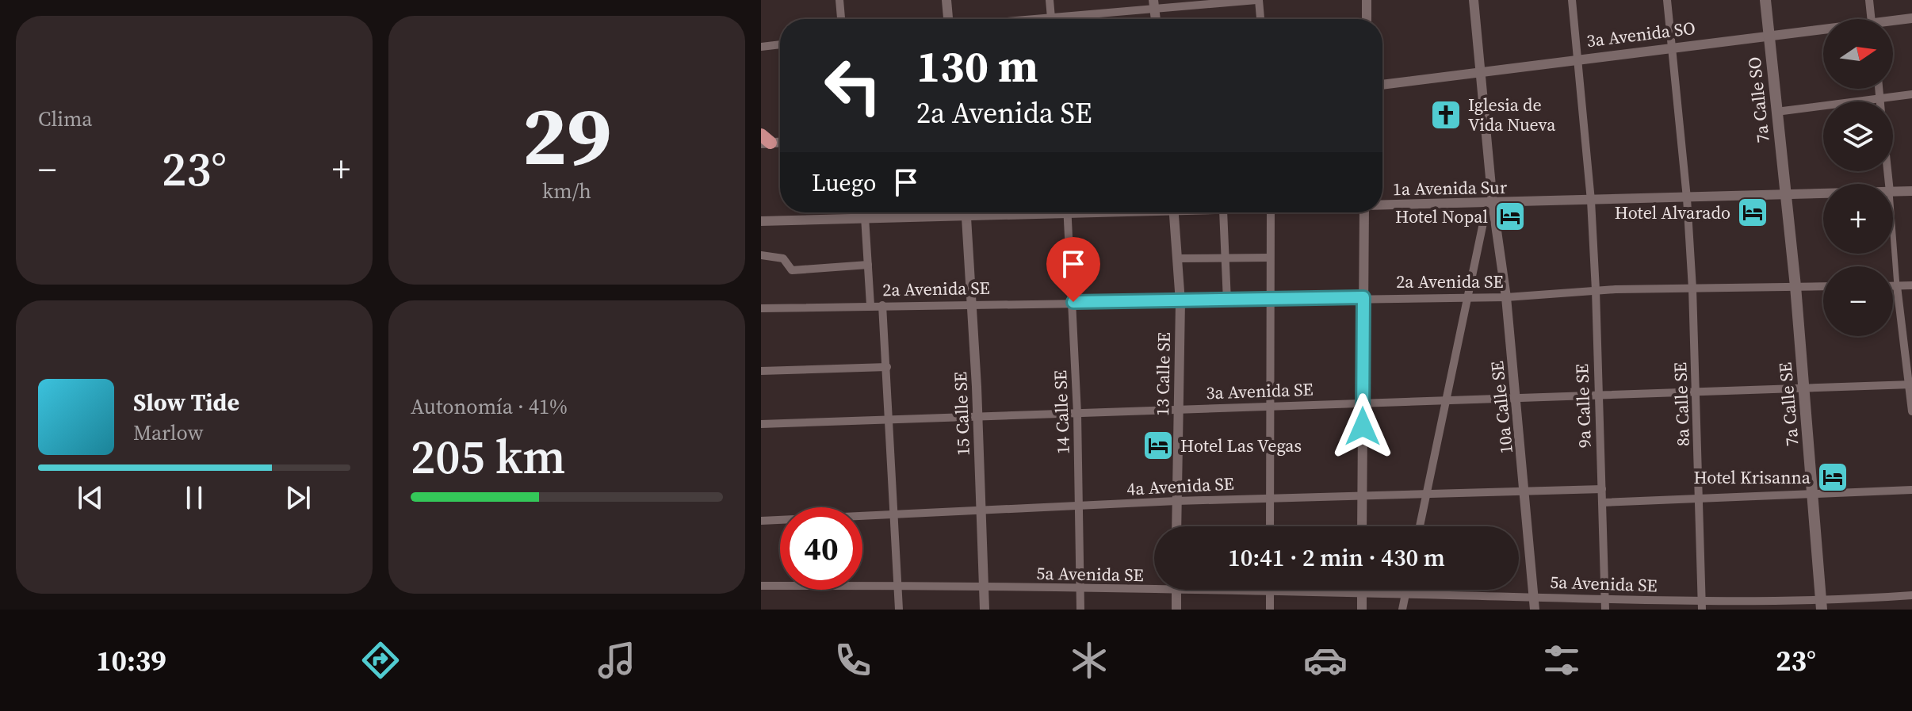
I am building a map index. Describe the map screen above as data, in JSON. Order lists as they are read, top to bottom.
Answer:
{
  "streets": {
    "main road": ["7a Calle SO", "7a Calle SE"],
    "street": [
      "3a Avenida SO",
      "1a Avenida Sur",
      "2a Avenida SE",
      "13 Calle SE",
      "3a Avenida SE",
      "8a Calle SE",
      "9a Calle SE",
      "10a Calle SE",
      "14 Calle SE",
      "15 Calle SE",
      "4a Avenida SE",
      "5a Avenida SE"
    ]
  },
  "crossings": [
    ["3a Avenida SO", "7a Calle SO"],
    ["3a Avenida SO", "8a Calle SE"],
    ["3a Avenida SO", "9a Calle SE"],
    ["3a Avenida SO", "10a Calle SE"],
    ["7a Calle SO", "1a Avenida Sur"],
    ["7a Calle SO", "7a Calle SE"],
    ["1a Avenida Sur", "8a Calle SE"],
    ["1a Avenida Sur", "7a Calle SE"],
    ["1a Avenida Sur", "9a Calle SE"],
    ["1a Avenida Sur", "10a Calle SE"],
    ["1a Avenida Sur", "15 Calle SE"],
    ["2a Avenida SE", "13 Calle SE"],
    ["2a Avenida SE", "8a Calle SE"],
    ["2a Avenida SE", "7a Calle SE"],
    ["2a Avenida SE", "9a Calle SE"],
    ["2a Avenida SE", "10a Calle SE"],
    ["2a Avenida SE", "14 Calle SE"],
    ["2a Avenida SE", "15 Calle SE"],
    ["13 Calle SE", "3a Avenida SE"],
    ["13 Calle SE", "4a Avenida SE"],
    ["3a Avenida SE", "8a Calle SE"],
    ["3a Avenida SE", "7a Calle SE"],
    ["3a Avenida SE", "9a Calle SE"],
    ["3a Avenida SE", "10a Calle SE"],
    ["3a Avenida SE", "14 Calle SE"],
    ["3a Avenida SE", "15 Calle SE"],
    ["8a Calle SE", "5a Avenida SE"],
    ["7a Calle SE", "5a Avenida SE"],
    ["9a Calle SE", "4a Avenida SE"],
    ["9a Calle SE", "5a Avenida SE"],
    ["10a Calle SE", "4a Avenida SE"],
    ["10a Calle SE", "5a Avenida SE"],
    ["14 Calle SE", "4a Avenida SE"],
    ["14 Calle SE", "5a Avenida SE"],
    ["15 Calle SE", "4a Avenida SE"],
    ["15 Calle SE", "5a Avenida SE"]
  ],
  "places": {
    "church": ["Iglesia de Vida Nueva"],
    "hotel": [
      "Hotel Alvarado",
      "Hotel Nopal",
      "Hotel Las Vegas",
      "Hotel Krisanna"
    ]
  },
  "north": "right",
  "page": {
    "tile": [
      "Clima",
      ["29", "km/h"],
      ["Autonomía · 41%", "205 km"]
    ],
    "map_buttons": ["+", "−"],
    "turn": ["130 m", "2a Avenida SE"],
    "heat": ["−", "23°", "+"],
    "then": "Luego",
    "song": ["Slow Tide", "Marlow"],
    "limit": "40",
    "trip": "10:41 · 2 min · 430 m",
    "tabs": ["10:39", "23°"]
  }
}
